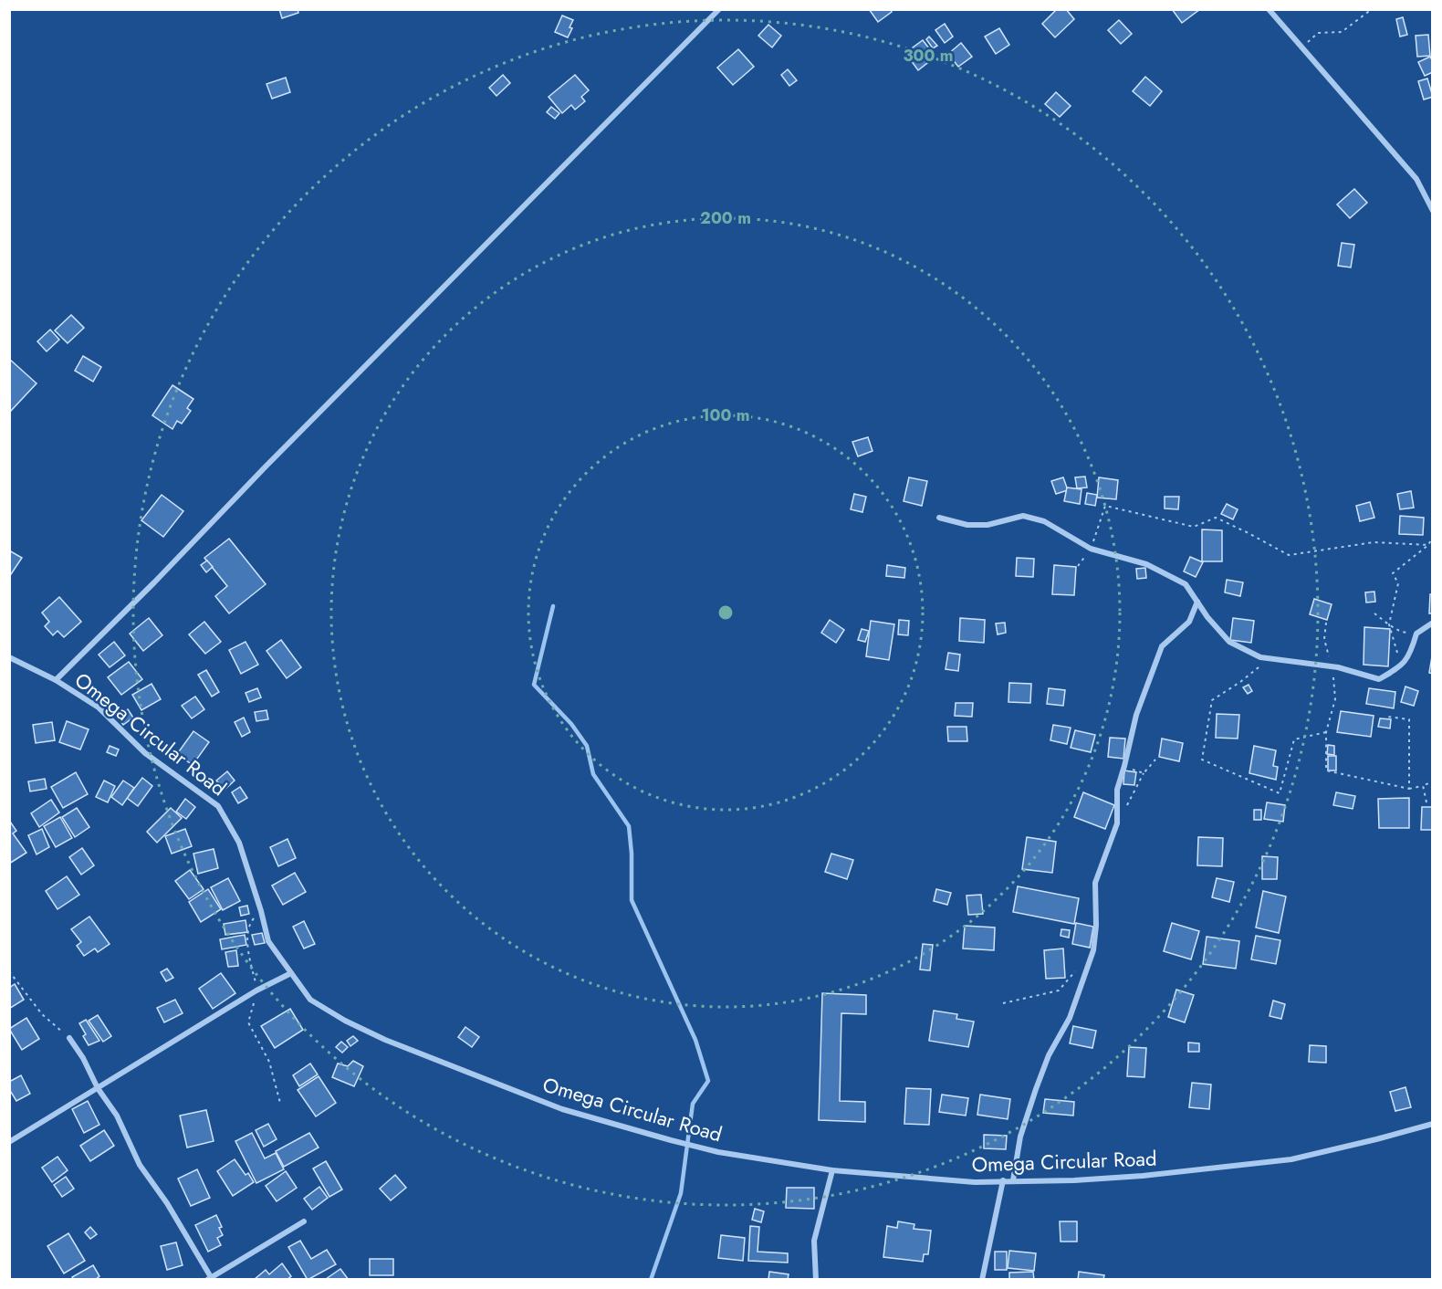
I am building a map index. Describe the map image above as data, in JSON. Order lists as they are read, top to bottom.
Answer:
{
  "streets": {
    "street": ["Omega Circular Road"]
  },
  "rings": ["300 m", "200 m", "100 m"]
}
